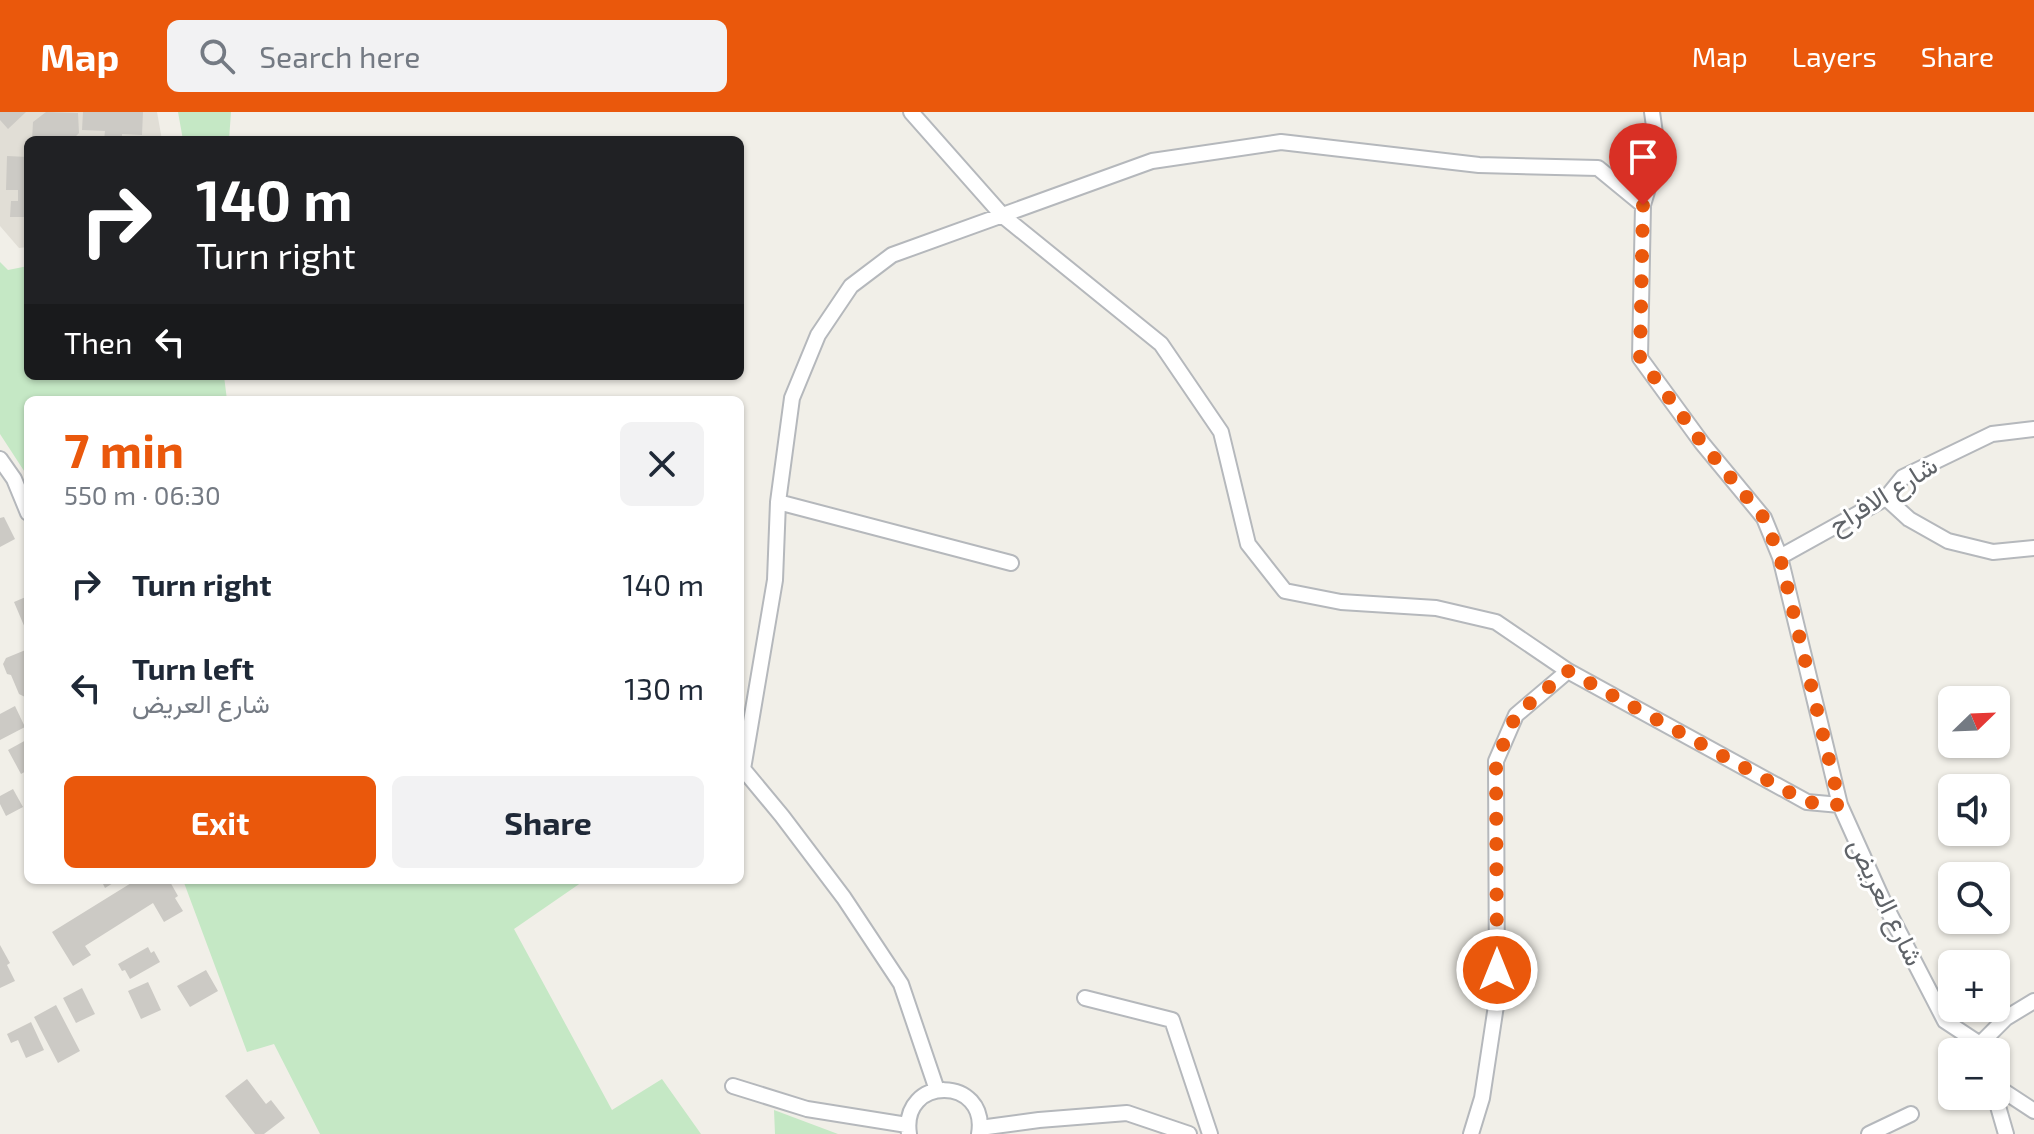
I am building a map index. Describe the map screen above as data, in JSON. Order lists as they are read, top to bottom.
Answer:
{
  "streets": {
    "street": ["شارع الافراح", "شارع العريض"]
  },
  "crossings": [
    ["شارع الافراح", "شارع العريض"]
  ],
  "north": "top right",
  "page": {
    "header": "Map",
    "search": "Search here",
    "nav": ["Map", "Layers", "Share"],
    "turn": ["140 m", "Turn right"],
    "then": "Then",
    "heading": ["7 min", "550 m · 06:30"],
    "list": [
      {
        "name": "Turn right",
        "value": "140 m"
      },
      {
        "name": "Turn left",
        "note": "شارع العريض",
        "value": "130 m"
      }
    ],
    "map_buttons": ["+", "−"],
    "buttons": ["Exit", "Share"]
  }
}
